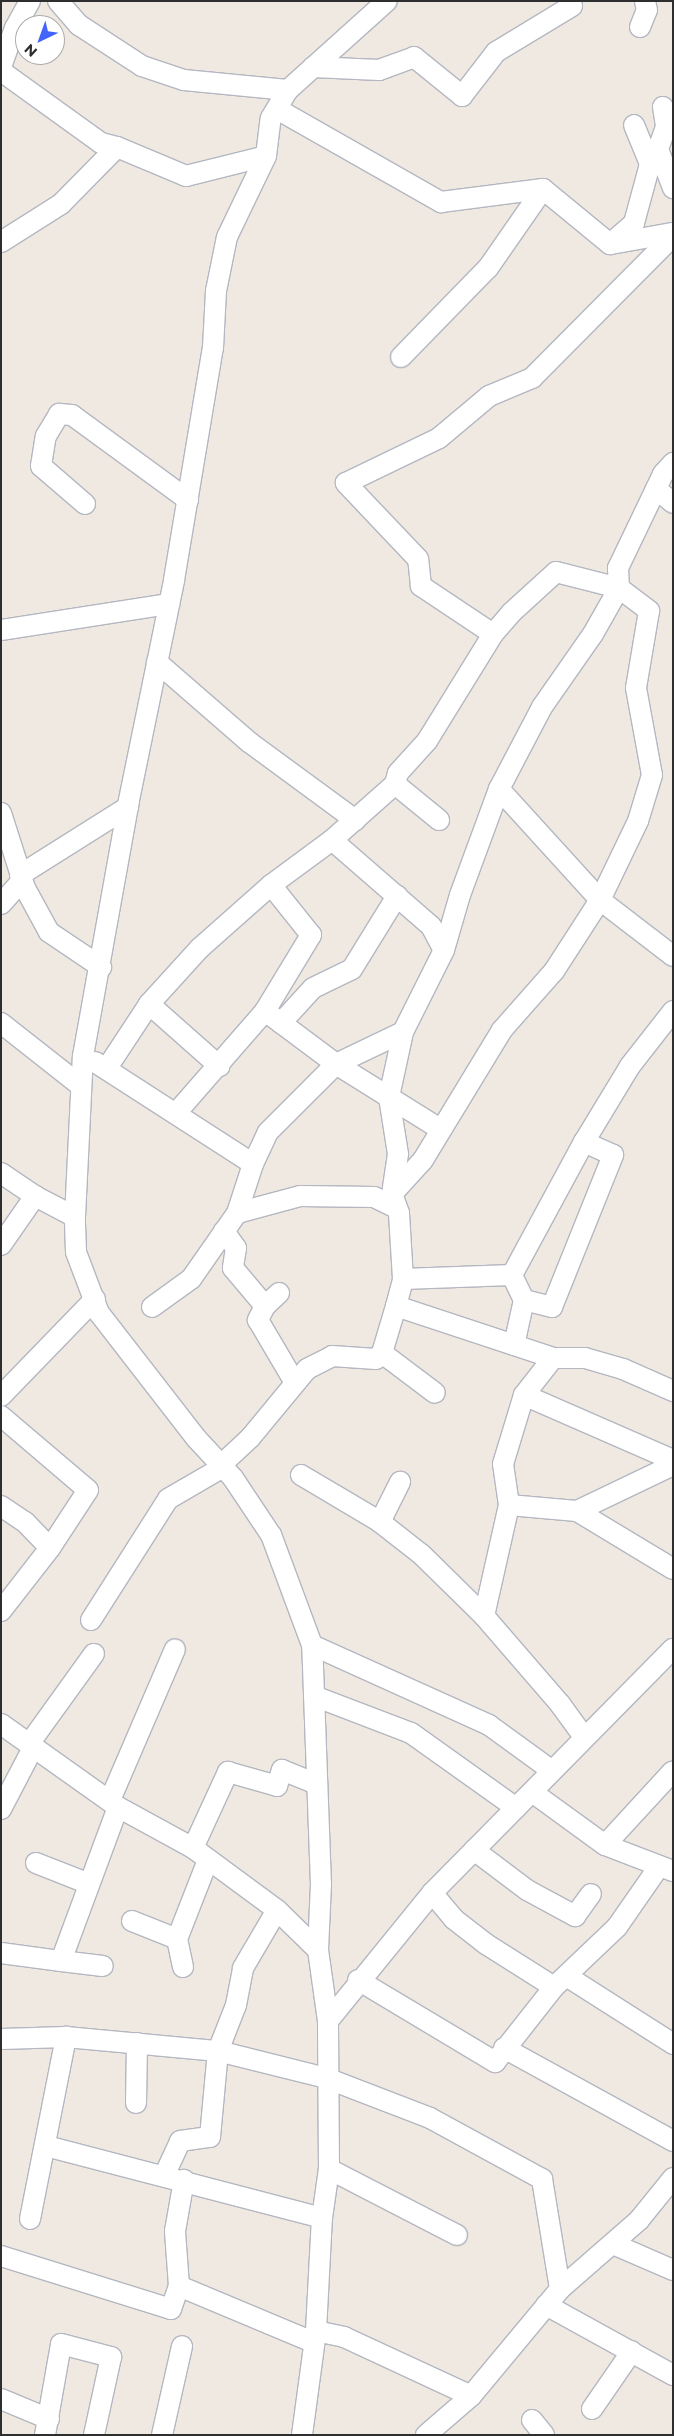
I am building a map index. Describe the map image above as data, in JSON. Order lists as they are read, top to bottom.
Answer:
{
  "north": "bottom left"
}
